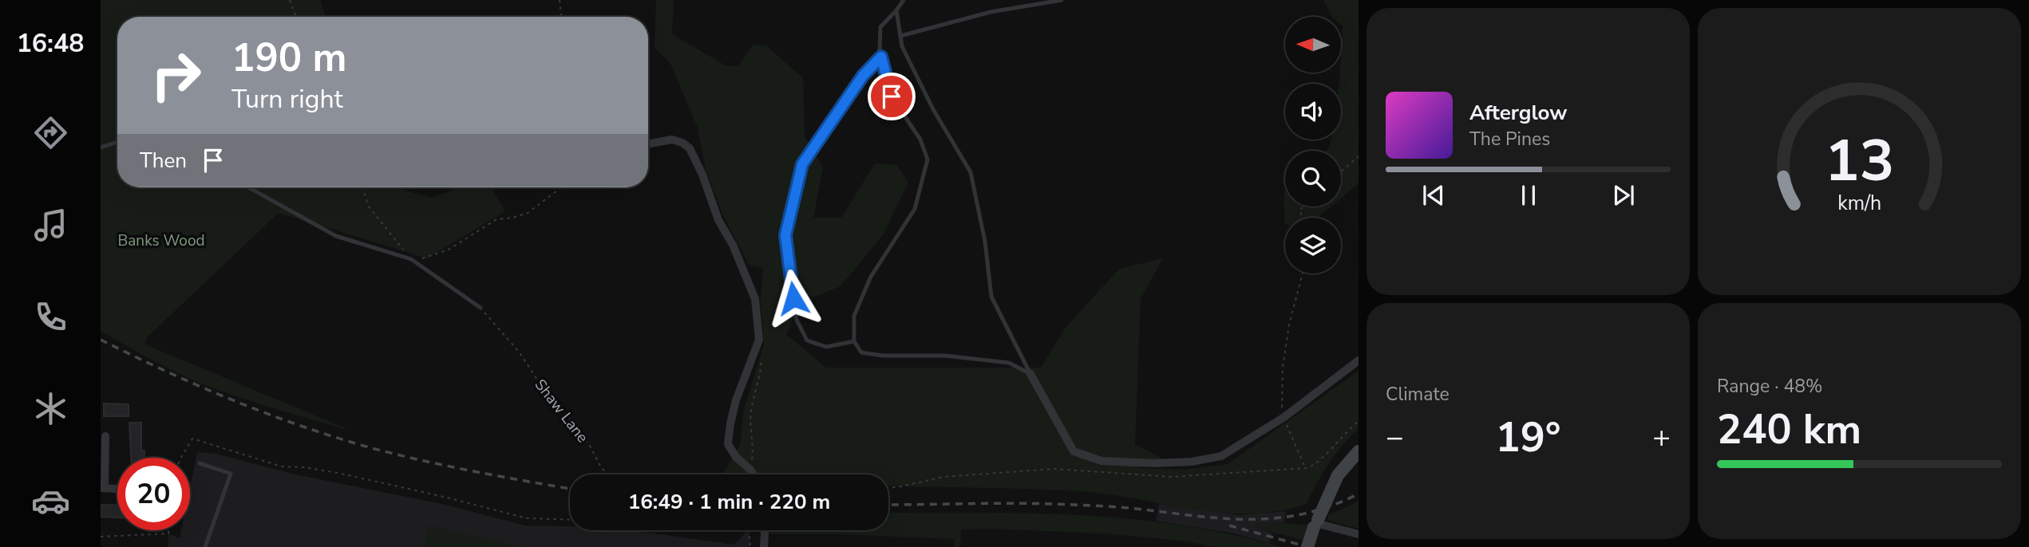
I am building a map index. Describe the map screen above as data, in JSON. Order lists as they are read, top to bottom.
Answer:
{
  "streets": {
    "path": ["Shaw Lane"]
  },
  "parks": ["Banks Wood"],
  "north": "left",
  "page": {
    "tabs": "16:48",
    "turn": ["190 m", "Turn right"],
    "song": ["Afterglow", "The Pines"],
    "then": "Then",
    "tile": [
      "Climate",
      ["Range · 48%", "240 km"]
    ],
    "heat": ["−", "19°", "+"],
    "limit": "20",
    "trip": "16:49 · 1 min · 220 m",
    "gauge": ["13", "km/h"]
  }
}
